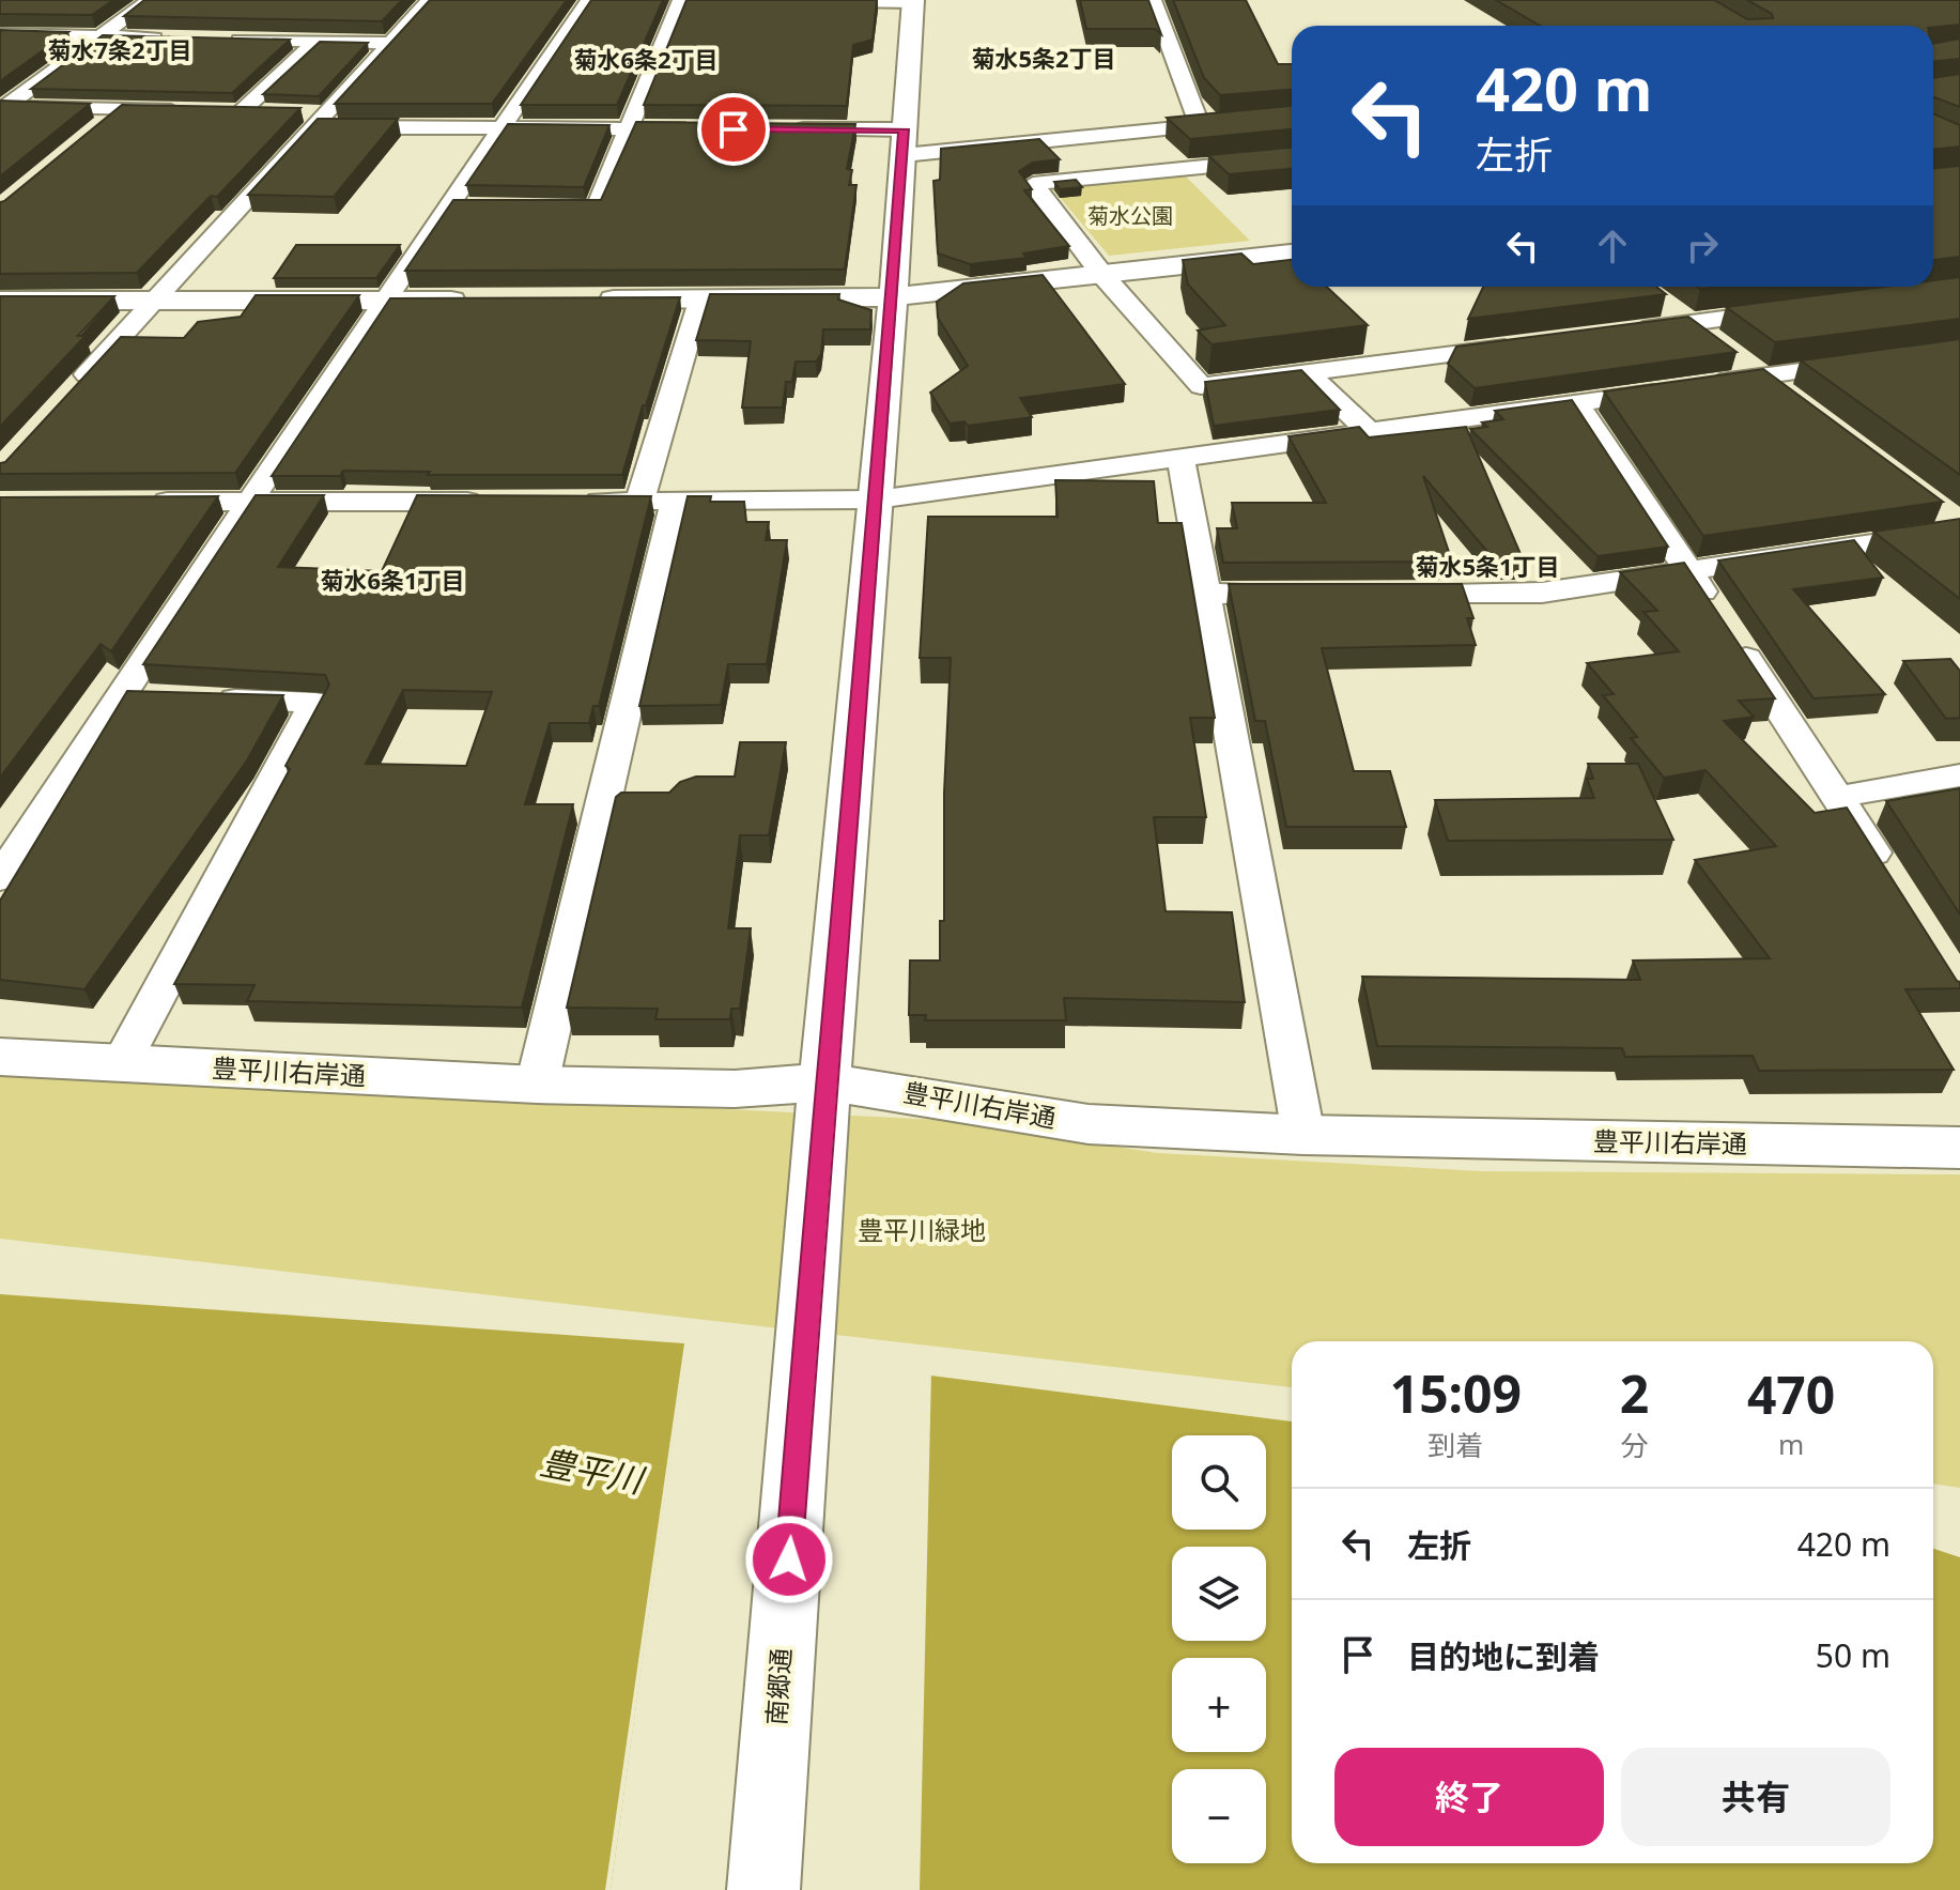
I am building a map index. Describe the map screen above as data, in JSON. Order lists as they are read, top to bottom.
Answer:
{
  "streets": {
    "street": ["豊平川右岸通", "南郷通"]
  },
  "crossings": [
    ["豊平川右岸通", "南郷通"]
  ],
  "districts": [
    "菊水7条2丁目",
    "菊水5条2丁目",
    "菊水6条2丁目",
    "菊水5条1丁目",
    "菊水6条1丁目"
  ],
  "water": ["豊平川"],
  "parks": ["菊水公園", "豊平川緑地"],
  "page": {
    "turn": ["420 m", "左折"],
    "eta": [
      "15:09",
      "到着",
      "2",
      "分",
      "470",
      "m"
    ],
    "map_buttons": ["+", "−"],
    "list": [
      {
        "name": "左折",
        "value": "420 m"
      },
      {
        "name": "目的地に到着",
        "value": "50 m"
      }
    ],
    "buttons": ["終了", "共有"]
  }
}
